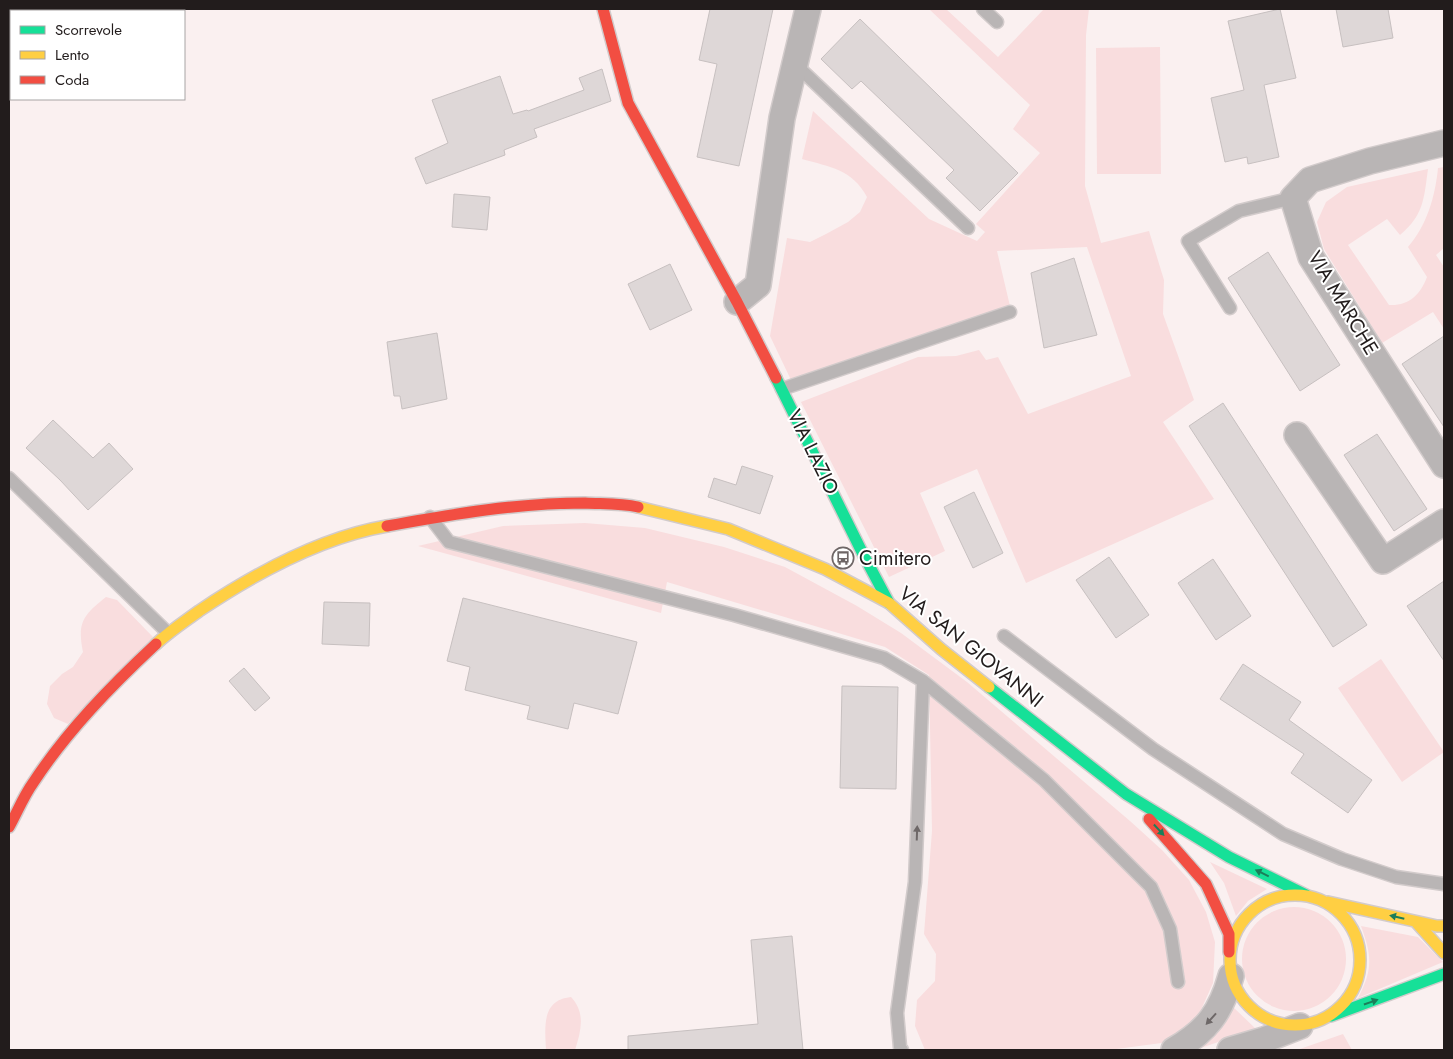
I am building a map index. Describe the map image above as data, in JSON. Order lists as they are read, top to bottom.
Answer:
{
  "streets": {
    "main road": ["VIA LAZIO", "VIA SAN GIOVANNI"],
    "street": ["VIA MARCHE"]
  },
  "crossings": [
    ["VIA LAZIO", "VIA SAN GIOVANNI"]
  ],
  "places": {
    "bus stop": ["Cimitero"]
  },
  "legend": ["Scorrevole", "Lento", "Coda"]
}
